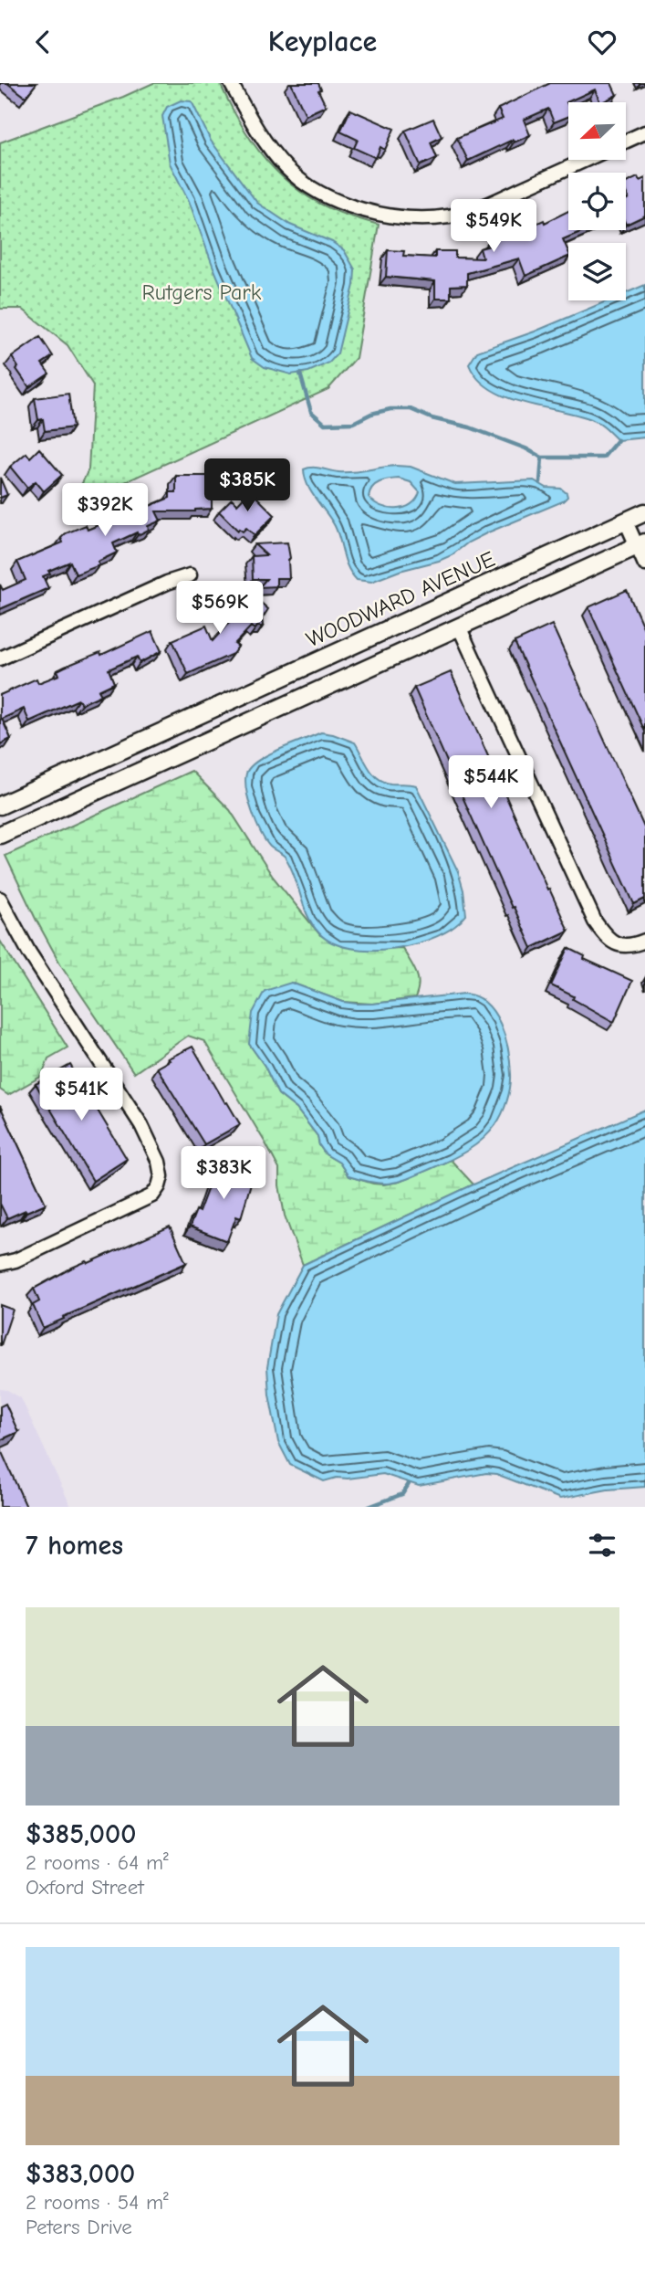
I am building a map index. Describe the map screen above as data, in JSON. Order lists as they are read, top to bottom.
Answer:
{
  "streets": {
    "street": ["WOODWARD AVENUE"]
  },
  "parks": ["Rutgers Park"],
  "north": "bottom left",
  "page": {
    "header": "Keyplace",
    "price": [
      "$549K",
      "$385K",
      "$392K",
      "$569K",
      "$544K",
      "$541K",
      "$383K"
    ],
    "heading": "7 homes",
    "list": [
      {
        "name": "$385,000",
        "note": "2 rooms · 64 m² · Oxford Street"
      },
      {
        "name": "$383,000",
        "note": "2 rooms · 54 m² · Peters Drive"
      }
    ]
  }
}
